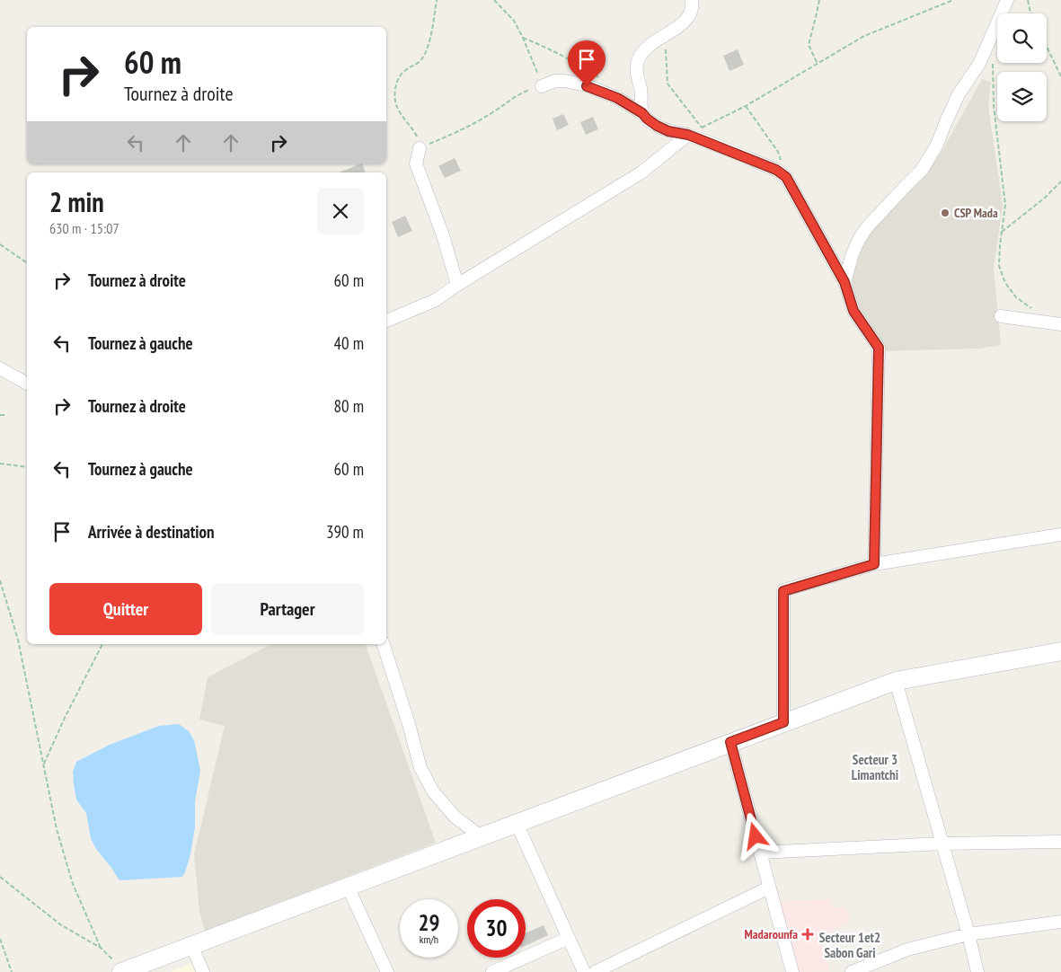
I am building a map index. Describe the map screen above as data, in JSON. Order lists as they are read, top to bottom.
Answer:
{
  "districts": ["Secteur 3 Limantchi", "Secteur 1et2 Sabon Gari"],
  "places": {
    "other": ["CSP Mada"],
    "health": ["Madarounfa"]
  },
  "page": {
    "turn": ["60 m", "Tournez à droite"],
    "heading": ["2 min", "630 m · 15:07"],
    "list": [
      {
        "name": "Tournez à droite",
        "value": "60 m"
      },
      {
        "name": "Tournez à gauche",
        "value": "40 m"
      },
      {
        "name": "Tournez à droite",
        "value": "80 m"
      },
      {
        "name": "Tournez à gauche",
        "value": "60 m"
      },
      {
        "name": "Arrivée à destination",
        "value": "390 m"
      }
    ],
    "buttons": ["Quitter", "Partager"],
    "speed": "29 km/h",
    "limit": "30"
  }
}
